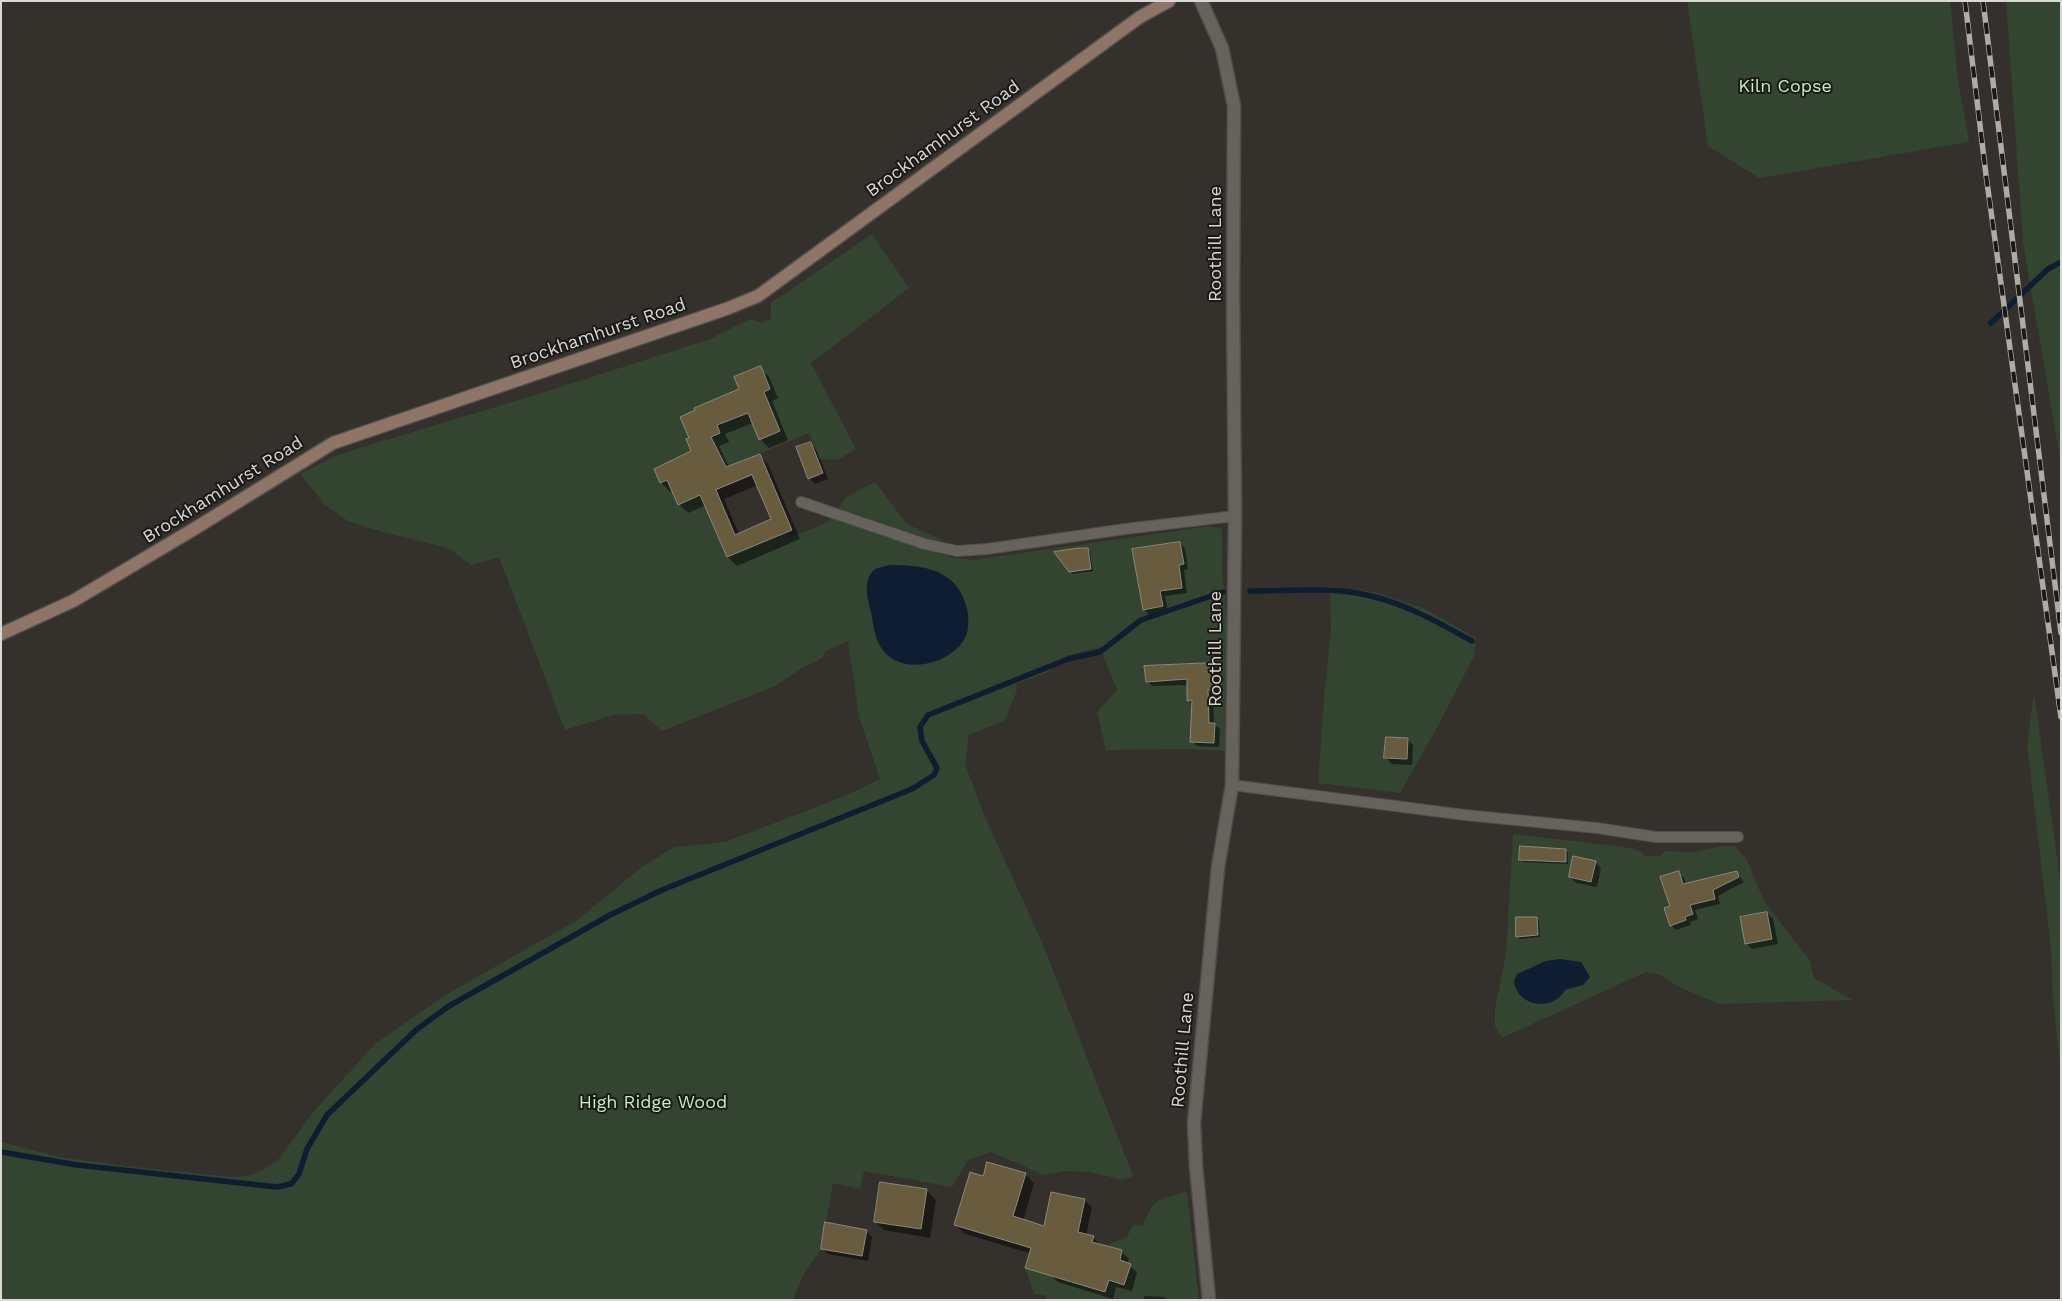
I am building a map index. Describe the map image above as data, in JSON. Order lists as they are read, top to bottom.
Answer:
{
  "streets": {
    "street": ["Brockhamhurst Road", "Roothill Lane"]
  },
  "parks": ["Kiln Copse", "High Ridge Wood"]
}
